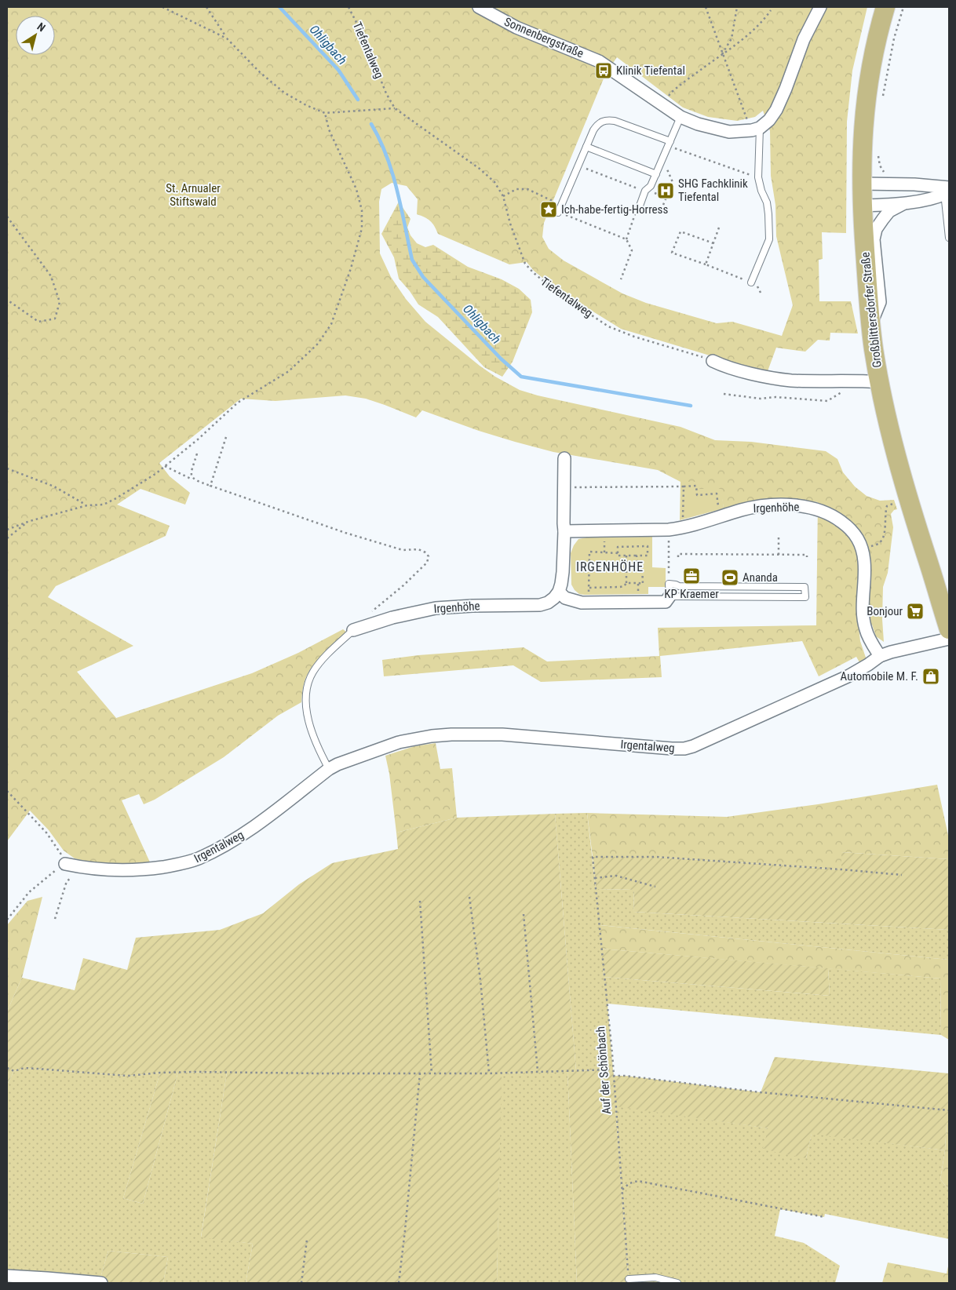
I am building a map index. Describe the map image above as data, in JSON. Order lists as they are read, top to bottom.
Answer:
{
  "streets": {
    "main road": ["Großblittersdorfer Straße"],
    "street": ["Sonnenbergstraße", "Irgenhöhe", "Irgentalweg"],
    "path": ["Tiefentalweg", "Auf der Schönbach"]
  },
  "crossings": [
    ["Irgenhöhe", "Irgentalweg"]
  ],
  "districts": ["IRGENHÖHE"],
  "water": ["Ohligbach"],
  "parks": ["St. Arnualer Stiftswald"],
  "places": {
    "bus stop": ["Klinik Tiefental"],
    "hospital": ["SHG Fachklinik Tiefental"],
    "place": ["Ich-habe-fertig-Horress"],
    "office": ["KP Kraemer"],
    "sports": ["Ananda"],
    "supermarket": ["Bonjour"],
    "shop": ["Automobile M. F."]
  },
  "north": "top right"
}
